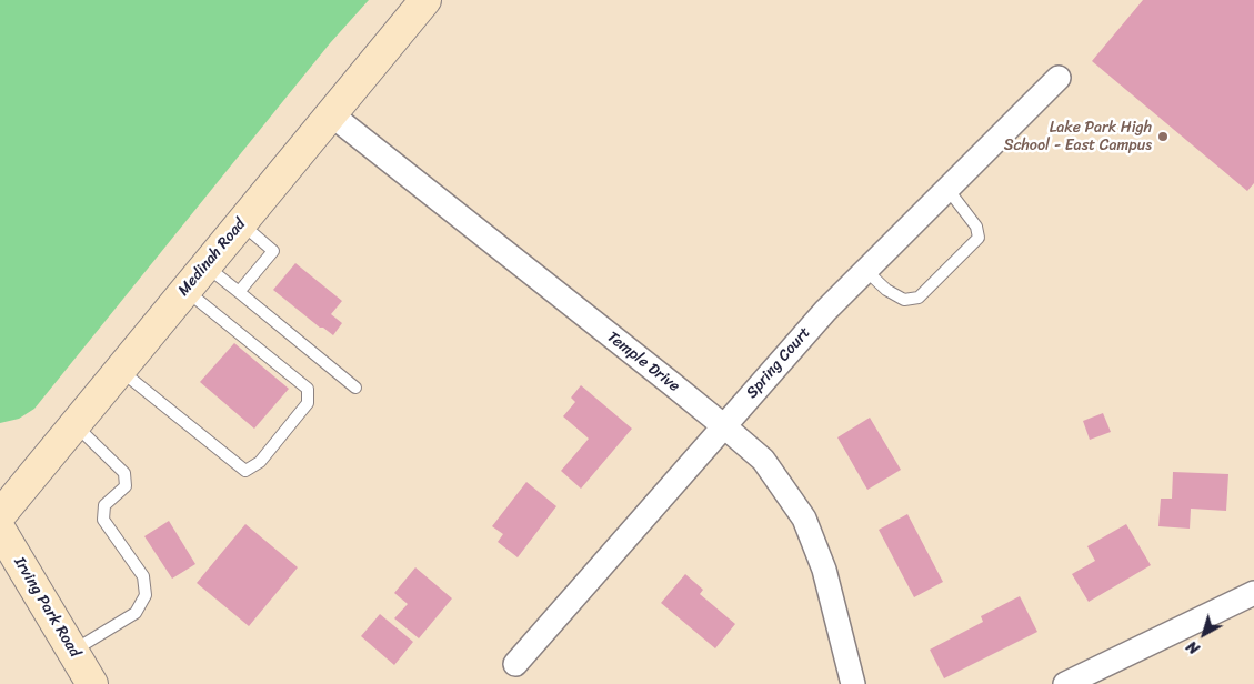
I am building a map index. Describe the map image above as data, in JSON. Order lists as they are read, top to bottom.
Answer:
{
  "streets": {
    "main road": ["Medinah Road", "Irving Park Road"],
    "street": ["Temple Drive", "Spring Court"]
  },
  "crossings": [
    ["Medinah Road", "Temple Drive"],
    ["Temple Drive", "Spring Court"]
  ],
  "places": ["Lake Park High School - East Campus"],
  "north": "bottom left"
}
